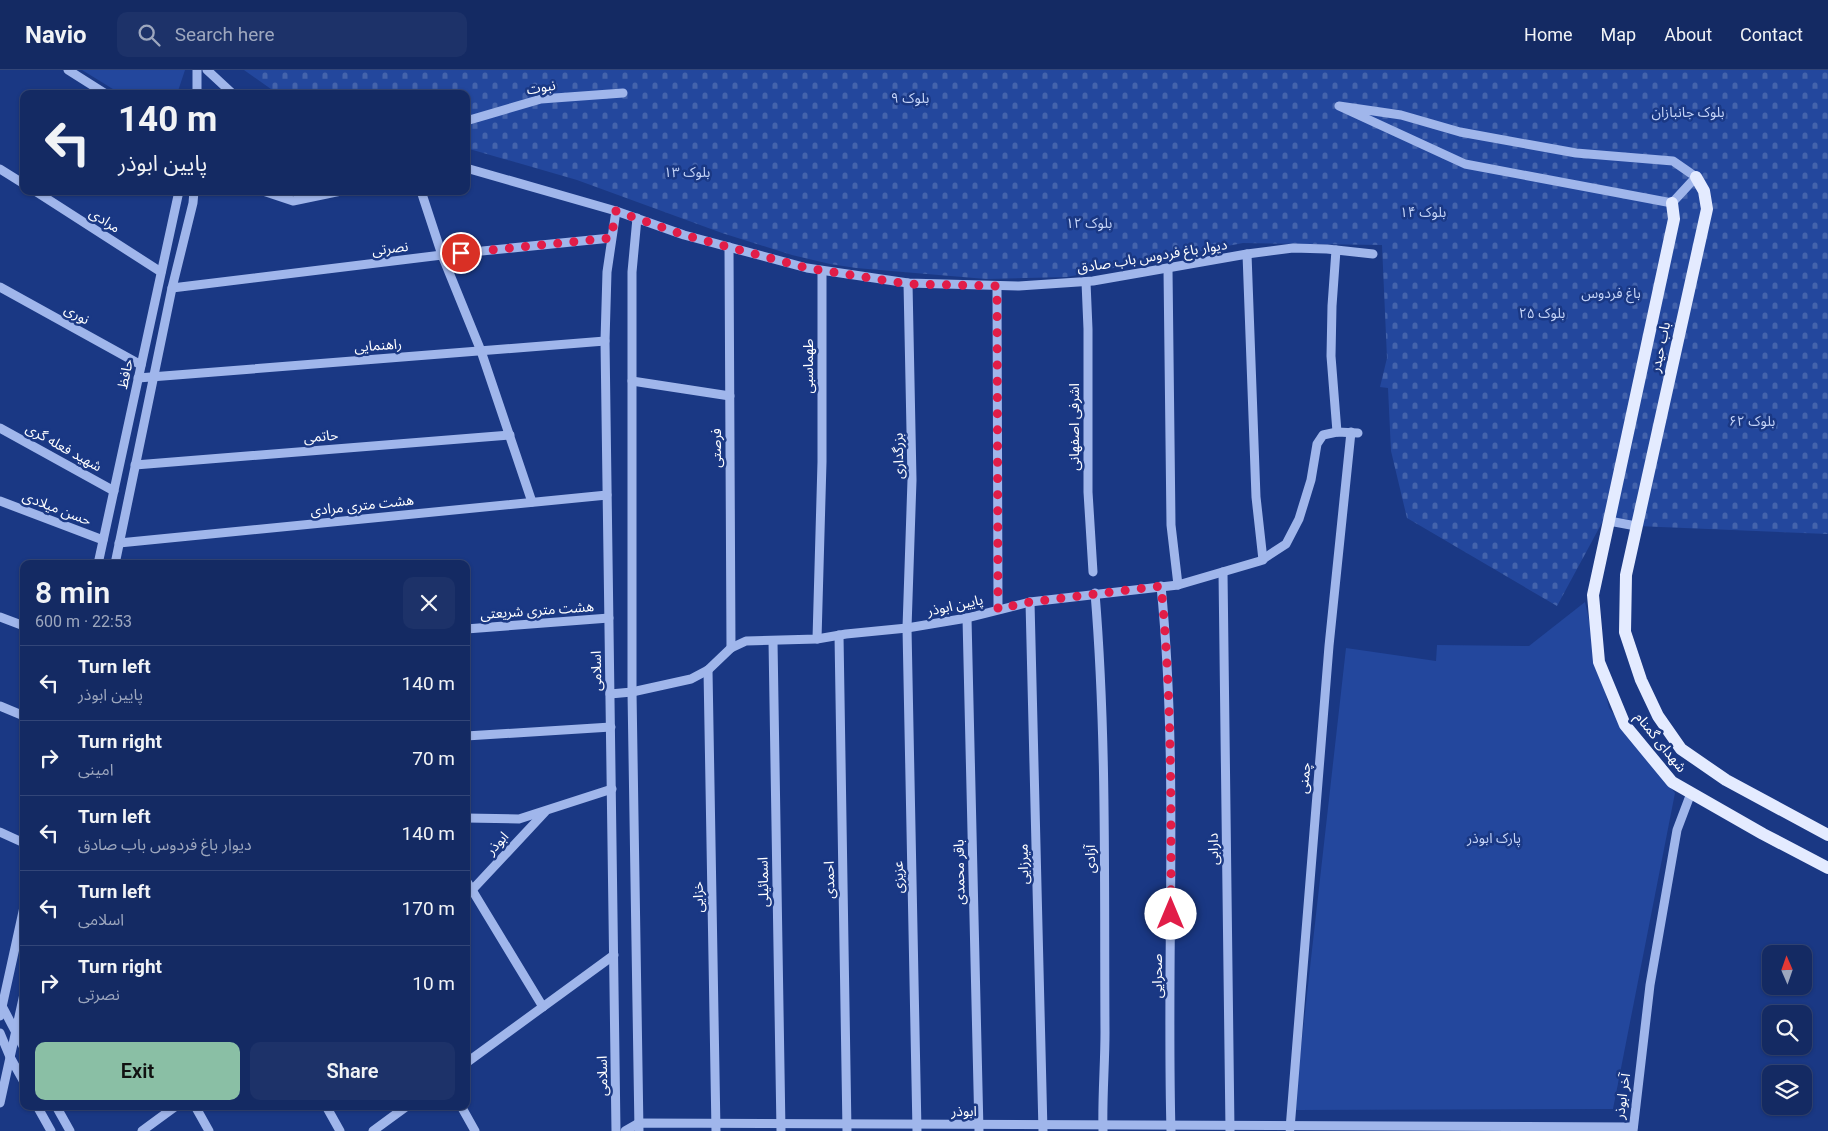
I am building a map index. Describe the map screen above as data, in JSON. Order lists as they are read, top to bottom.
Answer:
{
  "streets": {
    "main road": ["باب حیدر", "شهدای گمنام"],
    "street": [
      "نبوت",
      "مرادی",
      "نصرتی",
      "دیوار باغ فردوس باب صادق",
      "نوری",
      "راهنمایی",
      "طهماسبی",
      "حافظ",
      "اشرفی اصفهانی",
      "حاتمی",
      "شهید فعله گری",
      "فرصتی",
      "بزرگداری",
      "هشت متری مرادی",
      "حسن میلادی",
      "پایین ابوذر",
      "هشت متری شریعتی",
      "اسلامی",
      "چمنی",
      "ابوذر",
      "دارابی",
      "آزادی",
      "میرزایی",
      "باقر محمدی",
      "عزیزی",
      "احمدی",
      "اسمائیلی",
      "خزایی",
      "صحرایی",
      "آخر ابوذر"
    ]
  },
  "crossings": [
    ["مرادی", "حافظ"],
    ["نصرتی", "حافظ"],
    ["نصرتی", "اسلامی"],
    ["دیوار باغ فردوس باب صادق", "طهماسبی"],
    ["دیوار باغ فردوس باب صادق", "اشرفی اصفهانی"],
    ["دیوار باغ فردوس باب صادق", "فرصتی"],
    ["دیوار باغ فردوس باب صادق", "بزرگداری"],
    ["دیوار باغ فردوس باب صادق", "اسلامی"],
    ["نوری", "حافظ"],
    ["راهنمایی", "حافظ"],
    ["راهنمایی", "اسلامی"],
    ["باب حیدر", "شهدای گمنام"],
    ["طهماسبی", "پایین ابوذر"],
    ["حافظ", "حاتمی"],
    ["حافظ", "شهید فعله گری"],
    ["حافظ", "هشت متری مرادی"],
    ["حافظ", "حسن میلادی"],
    ["فرصتی", "پایین ابوذر"],
    ["بزرگداری", "پایین ابوذر"],
    ["بزرگداری", "عزیزی"],
    ["هشت متری مرادی", "اسلامی"],
    ["پایین ابوذر", "اسلامی"],
    ["پایین ابوذر", "چمنی"],
    ["پایین ابوذر", "دارابی"],
    ["پایین ابوذر", "آزادی"],
    ["پایین ابوذر", "میرزایی"],
    ["پایین ابوذر", "باقر محمدی"],
    ["پایین ابوذر", "عزیزی"],
    ["پایین ابوذر", "احمدی"],
    ["پایین ابوذر", "اسمائیلی"],
    ["پایین ابوذر", "خزایی"],
    ["پایین ابوذر", "صحرایی"],
    ["هشت متری شریعتی", "اسلامی"],
    ["شهدای گمنام", "آخر ابوذر"],
    ["چمنی", "ابوذر"],
    ["چمنی", "آخر ابوذر"],
    ["ابوذر", "دارابی"],
    ["ابوذر", "آزادی"],
    ["ابوذر", "میرزایی"],
    ["ابوذر", "باقر محمدی"],
    ["ابوذر", "عزیزی"],
    ["ابوذر", "احمدی"],
    ["ابوذر", "اسمائیلی"],
    ["ابوذر", "خزایی"],
    ["ابوذر", "صحرایی"],
    ["ابوذر", "آخر ابوذر"]
  ],
  "parks": [
    "بلوک ۹",
    "بلوک جانبازان",
    "بلوک ۱۳",
    "بلوک ۱۴",
    "بلوک ۱۲",
    "باغ فردوس",
    "بلوک ۲۵",
    "بلوک ۶۲",
    "پارک ابوذر"
  ],
  "north": "top",
  "page": {
    "header": "Navio",
    "search": "Search here",
    "nav": [
      "Home",
      "Map",
      "About",
      "Contact"
    ],
    "turn": ["140 m", "پایین ابوذر"],
    "heading": ["8 min", "600 m · 22:53"],
    "list": [
      {
        "name": "Turn left",
        "note": "پایین ابوذر",
        "value": "140 m"
      },
      {
        "name": "Turn right",
        "note": "امینی",
        "value": "70 m"
      },
      {
        "name": "Turn left",
        "note": "دیوار باغ فردوس باب صادق",
        "value": "140 m"
      },
      {
        "name": "Turn left",
        "note": "اسلامی",
        "value": "170 m"
      },
      {
        "name": "Turn right",
        "note": "نصرتی",
        "value": "10 m"
      }
    ],
    "buttons": ["Exit", "Share"]
  }
}
